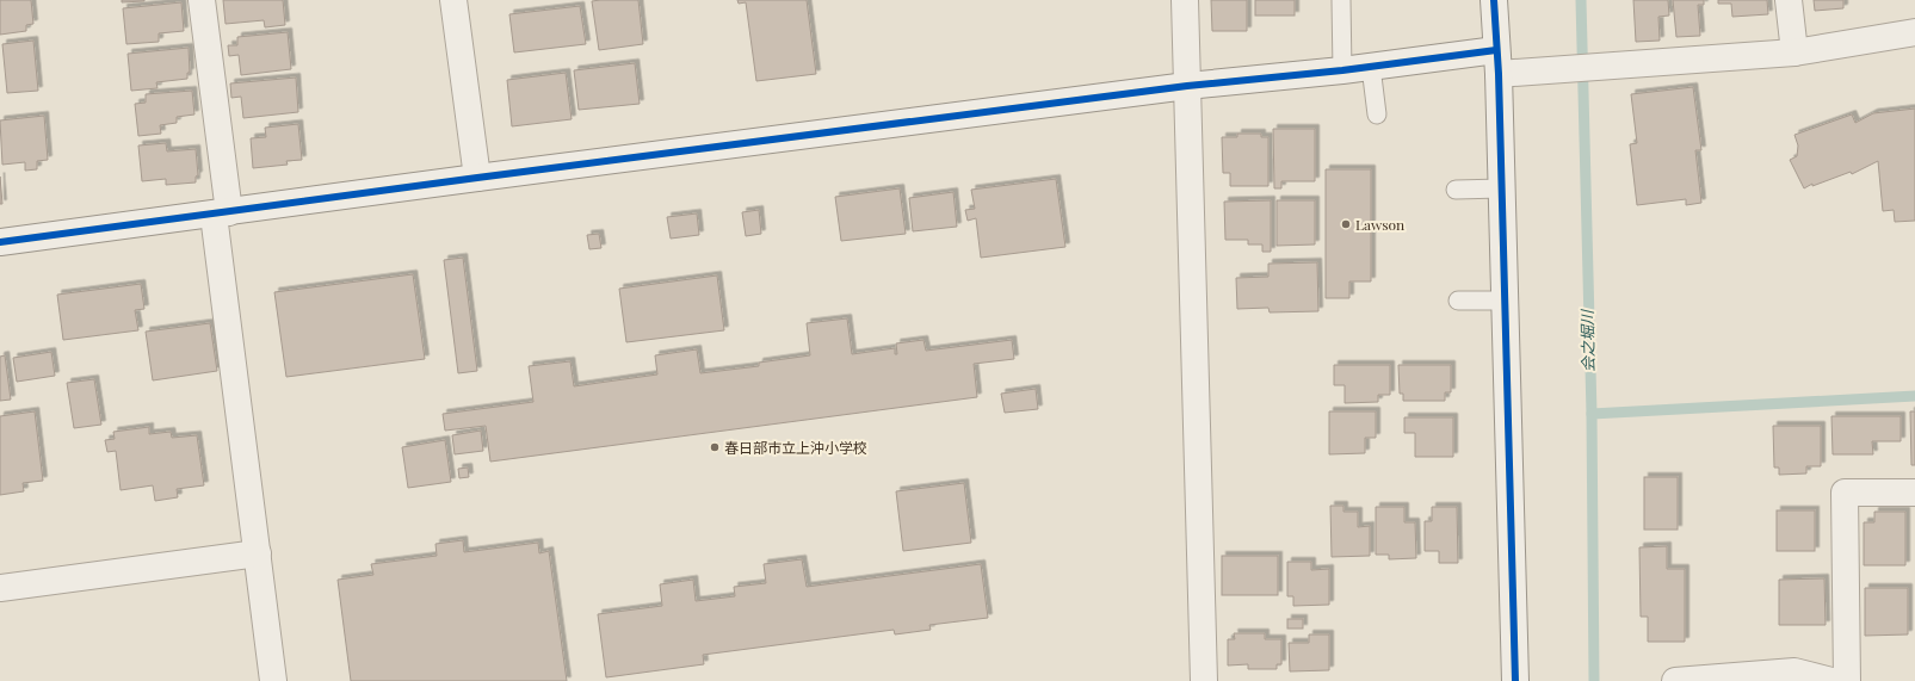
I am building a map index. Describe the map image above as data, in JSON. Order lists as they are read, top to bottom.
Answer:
{
  "water": ["会之堀川"],
  "places": ["Lawson", "春日部市立上沖小学校"]
}
